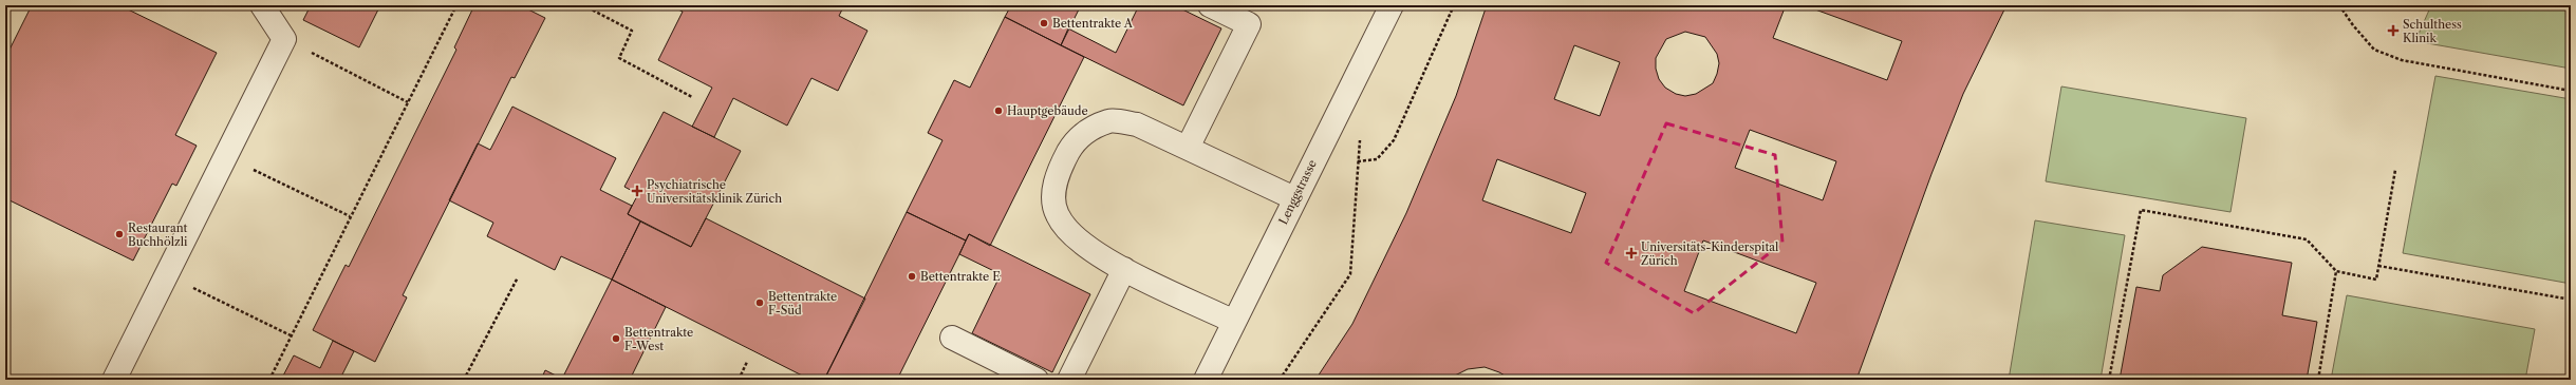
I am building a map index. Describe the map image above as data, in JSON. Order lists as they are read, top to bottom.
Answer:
{
  "streets": {
    "street": ["Lenggstrasse"]
  },
  "places": {
    "other": [
      "Bettentrakte A",
      "Hauptgebäude",
      "Restaurant Buchhölzli",
      "Bettentrakte E",
      "Bettentrakte F-Süd",
      "Bettentrakte F-West"
    ],
    "health": ["Schulthess Klinik", "Psychiatrische Universitätsklinik Zürich", "Universitäts-Kinderspital Zürich"]
  }
}
